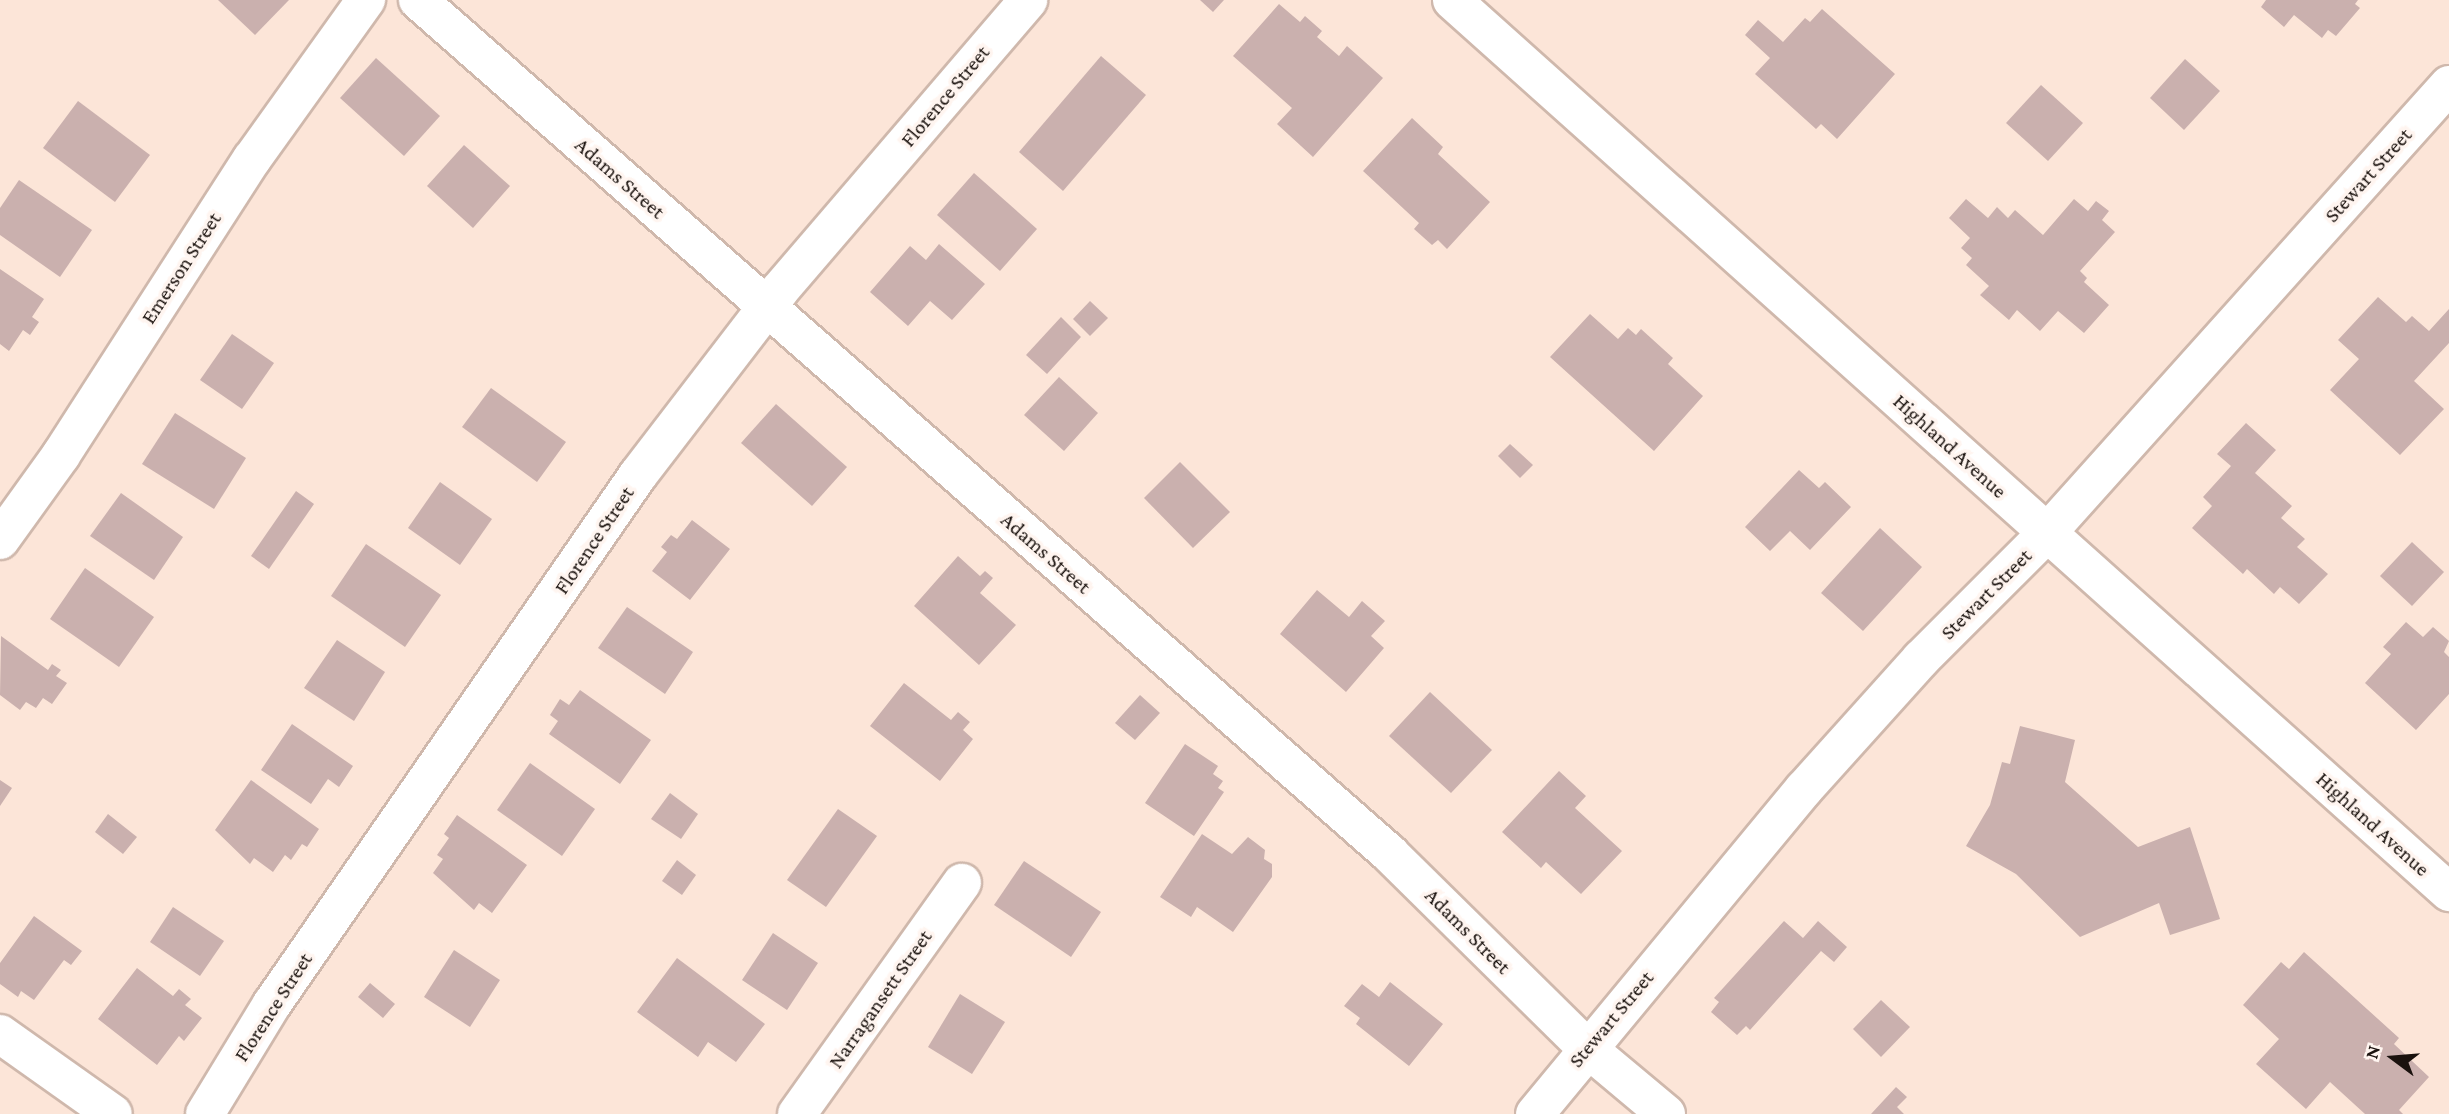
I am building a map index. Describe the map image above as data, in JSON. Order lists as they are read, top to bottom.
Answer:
{
  "streets": {
    "street": [
      "Florence Street",
      "Stewart Street",
      "Adams Street",
      "Emerson Street",
      "Highland Avenue",
      "Narragansett Street"
    ]
  },
  "crossings": [
    ["Florence Street", "Adams Street"],
    ["Stewart Street", "Adams Street"],
    ["Stewart Street", "Highland Avenue"]
  ],
  "north": "left"
}
